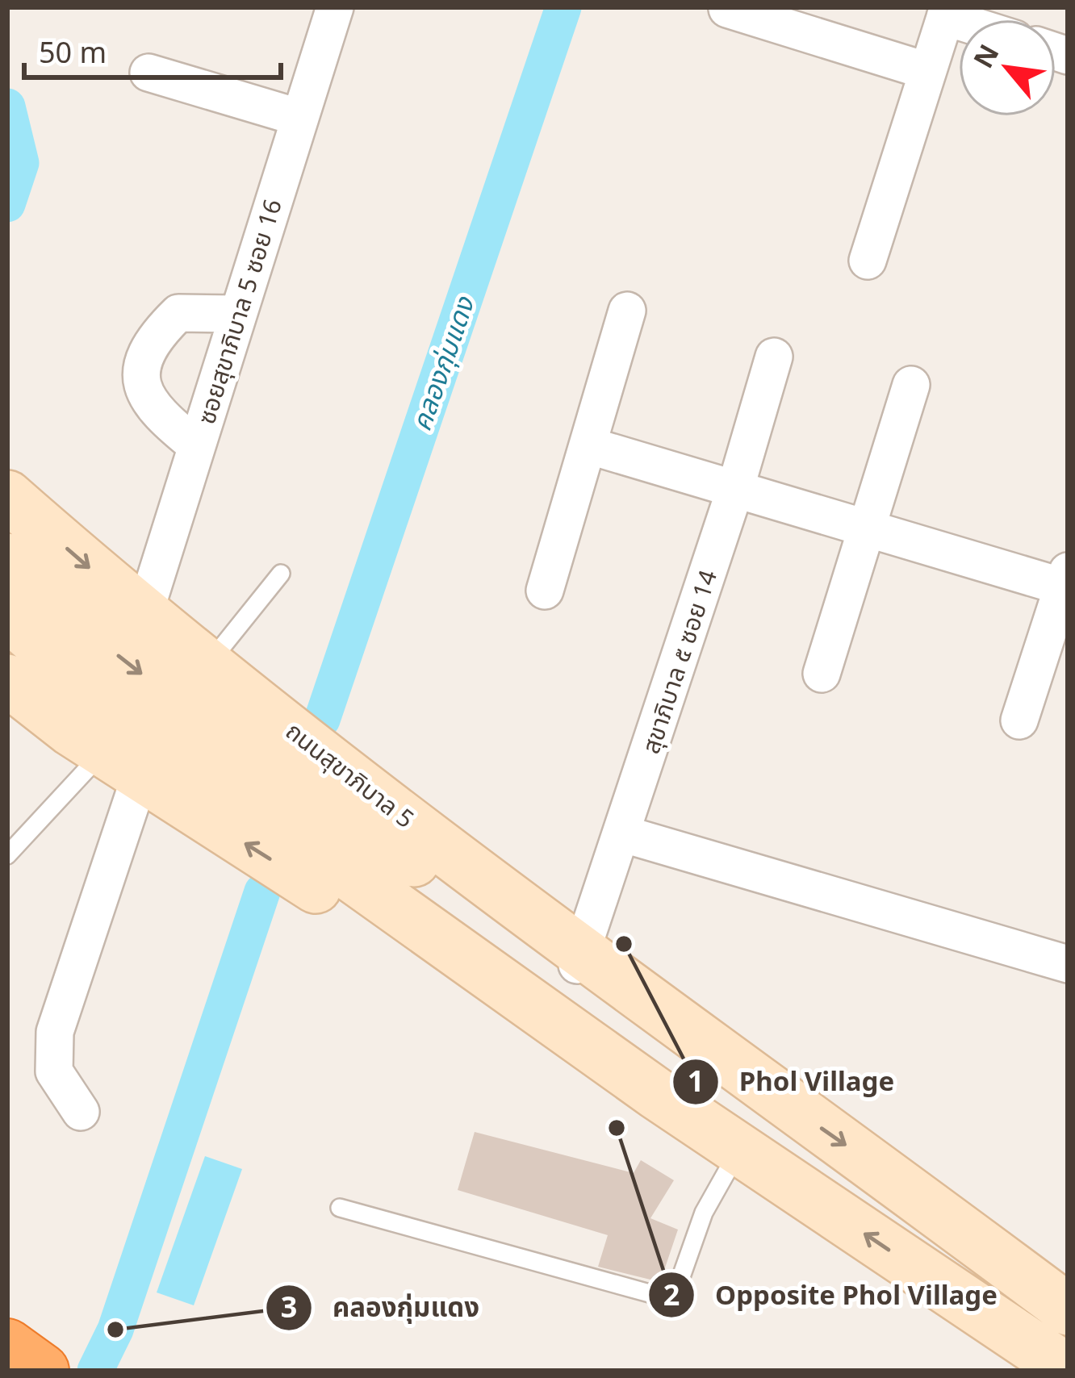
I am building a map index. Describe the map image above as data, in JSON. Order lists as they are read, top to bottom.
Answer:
{
  "streets": {
    "main road": ["ถนนสุขาภิบาล 5"],
    "street": ["ซอยสุขาภิบาล 5 ซอย 16", "สุขาภิบาล ๕ ซอย 14"]
  },
  "crossings": [
    ["ซอยสุขาภิบาล 5 ซอย 16", "ถนนสุขาภิบาล 5"],
    ["สุขาภิบาล ๕ ซอย 14", "ถนนสุขาภิบาล 5"]
  ],
  "water": ["คลองกุ่มแดง"],
  "places": ["Phol Village", "Opposite Phol Village", "คลองกุ่มแดง"],
  "scale_bar": "50 m",
  "north": "top left"
}
